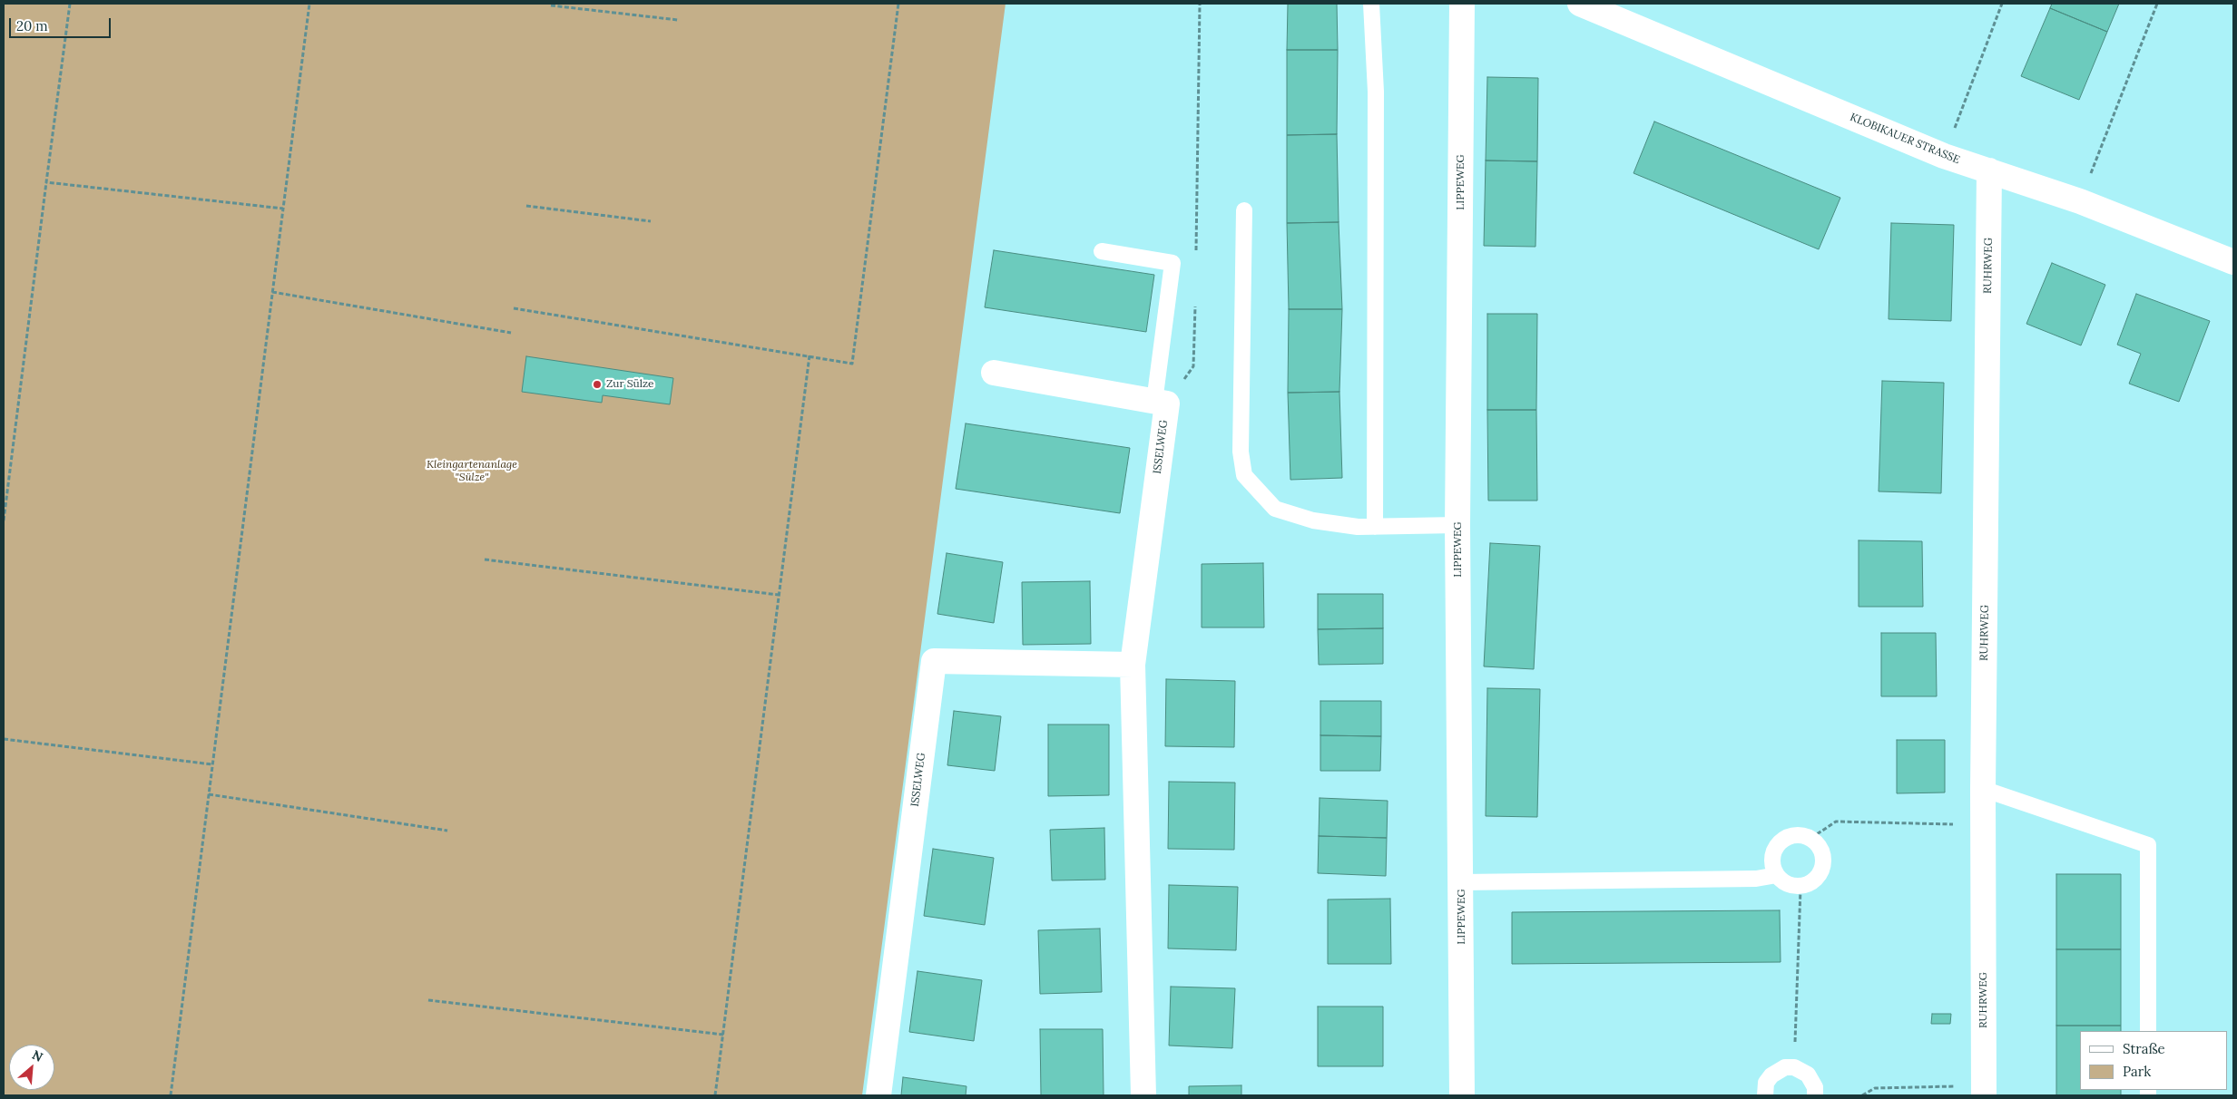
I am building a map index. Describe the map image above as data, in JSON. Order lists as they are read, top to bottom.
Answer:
{
  "streets": {
    "street": [
      "KLOBIKAUER STRASSE",
      "LIPPEWEG",
      "RUHRWEG",
      "ISSELWEG"
    ]
  },
  "crossings": [
    ["KLOBIKAUER STRASSE", "RUHRWEG"]
  ],
  "parks": ["Kleingartenanlage \"Sülze\""],
  "places": ["Zur Sülze"],
  "legend": ["Straße", "Park"],
  "scale_bar": "20 m",
  "north": "top right"
}
